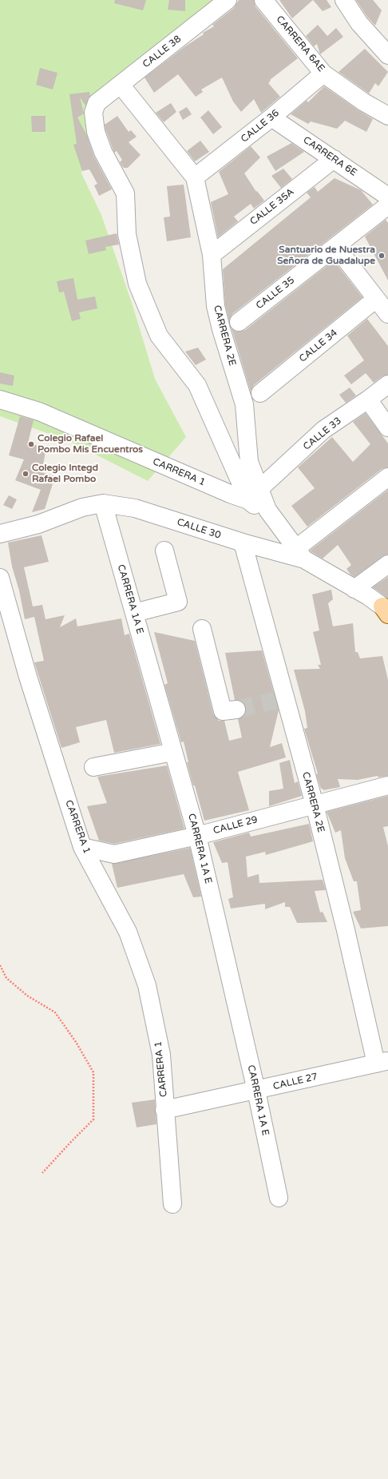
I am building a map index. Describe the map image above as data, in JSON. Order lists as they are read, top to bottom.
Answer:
{
  "streets": {
    "street": [
      "CARRERA 6AE",
      "CALLE 38",
      "CALLE 36",
      "CARRERA 6E",
      "CALLE 35A",
      "CALLE 35",
      "CARRERA 2E",
      "CALLE 34",
      "CALLE 33",
      "CARRERA 1",
      "CALLE 30",
      "CARRERA 1A E",
      "CALLE 29",
      "CALLE 27"
    ]
  },
  "crossings": [
    ["CARRERA 6AE", "CALLE 36"],
    ["CALLE 38", "CARRERA 2E"],
    ["CALLE 38", "CALLE 33"],
    ["CALLE 38", "CARRERA 1"],
    ["CALLE 36", "CARRERA 6E"],
    ["CALLE 36", "CARRERA 2E"],
    ["CARRERA 6E", "CALLE 35A"],
    ["CALLE 35A", "CARRERA 2E"],
    ["CARRERA 2E", "CALLE 33"],
    ["CARRERA 2E", "CARRERA 1"],
    ["CARRERA 2E", "CALLE 30"],
    ["CARRERA 2E", "CALLE 29"],
    ["CARRERA 2E", "CALLE 27"],
    ["CALLE 33", "CARRERA 1"],
    ["CARRERA 1", "CALLE 29"],
    ["CARRERA 1", "CALLE 27"],
    ["CALLE 30", "CARRERA 1A E"],
    ["CARRERA 1A E", "CALLE 29"],
    ["CARRERA 1A E", "CALLE 27"]
  ],
  "places": ["Santuario de Nuestra Señora de Guadalupe", "Colegio Rafael Pombo Mis Encuentros", "Colegio Integd Rafael Pombo"]
}
